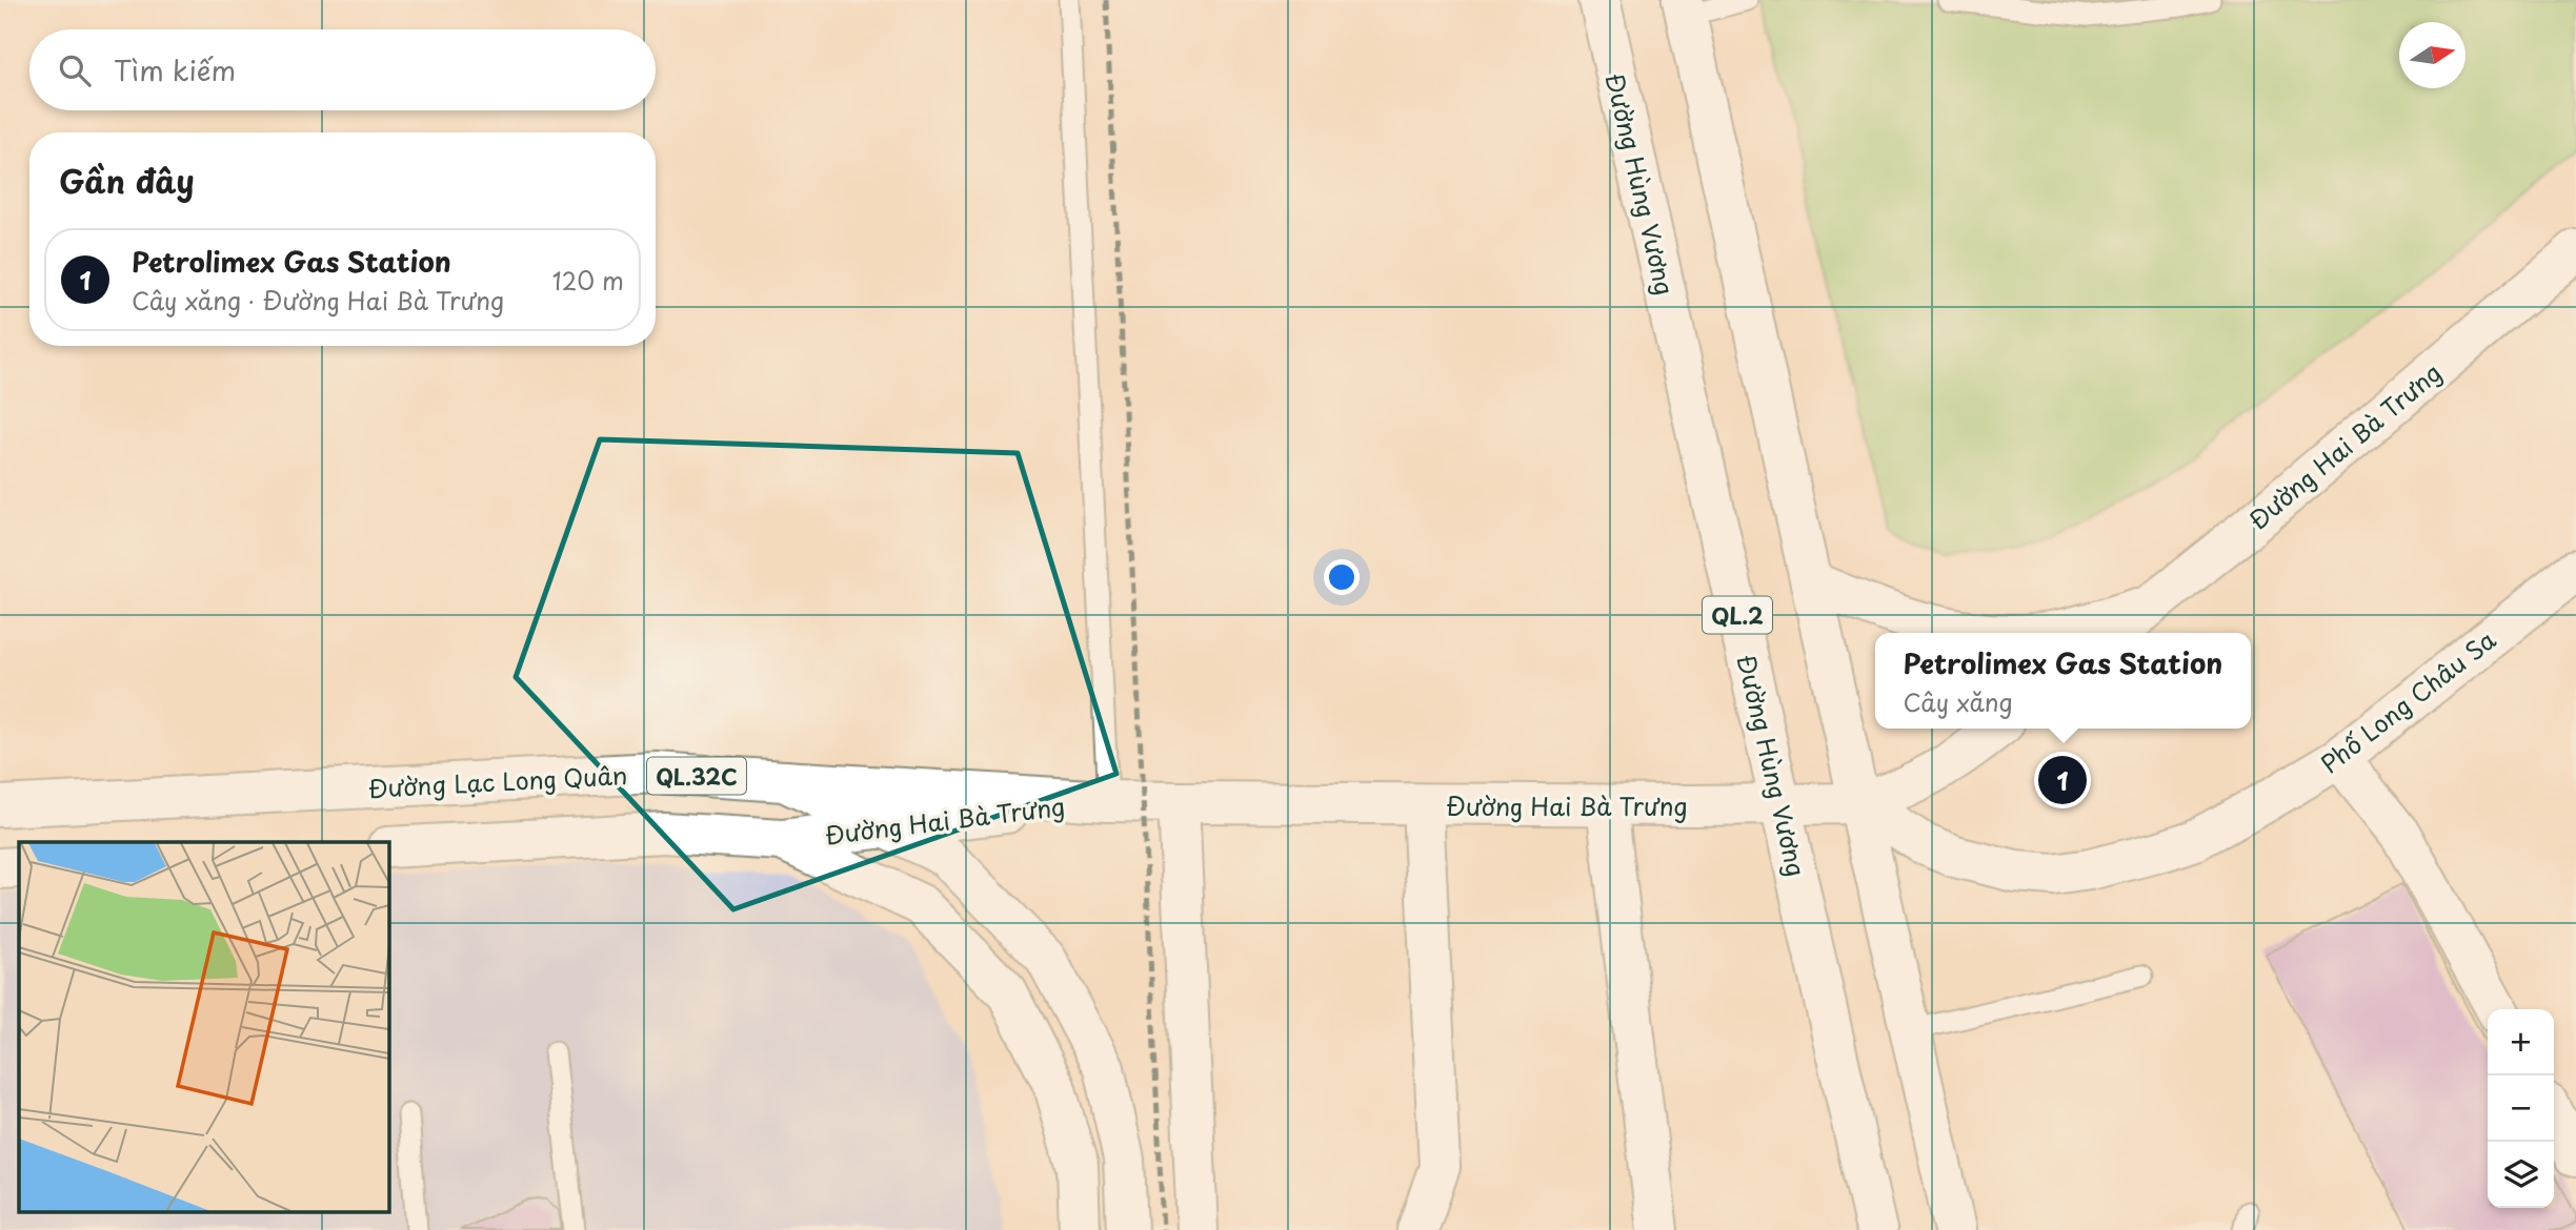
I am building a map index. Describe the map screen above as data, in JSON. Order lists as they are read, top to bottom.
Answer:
{
  "streets": {
    "main road": [
      "Đường Hùng Vương",
      "Đường Hai Bà Trưng",
      "QL.2",
      "Phố Long Châu Sa",
      "QL.32C",
      "Đường Lạc Long Quân"
    ]
  },
  "crossings": [
    ["Đường Hùng Vương", "Đường Hai Bà Trưng"],
    ["Đường Hai Bà Trưng", "Phố Long Châu Sa"],
    ["Đường Hai Bà Trưng", "Đường Lạc Long Quân"]
  ],
  "north": "right",
  "page": {
    "search": "Tìm kiếm",
    "heading": "Gần đây",
    "list": [
      {
        "mark": "1",
        "name": "Petrolimex Gas Station",
        "note": "Cây xăng · Đường Hai Bà Trưng",
        "value": "120 m"
      }
    ],
    "popup": ["Petrolimex Gas Station", "Cây xăng"],
    "pins": "1",
    "map_buttons": ["+", "−"]
  }
}
